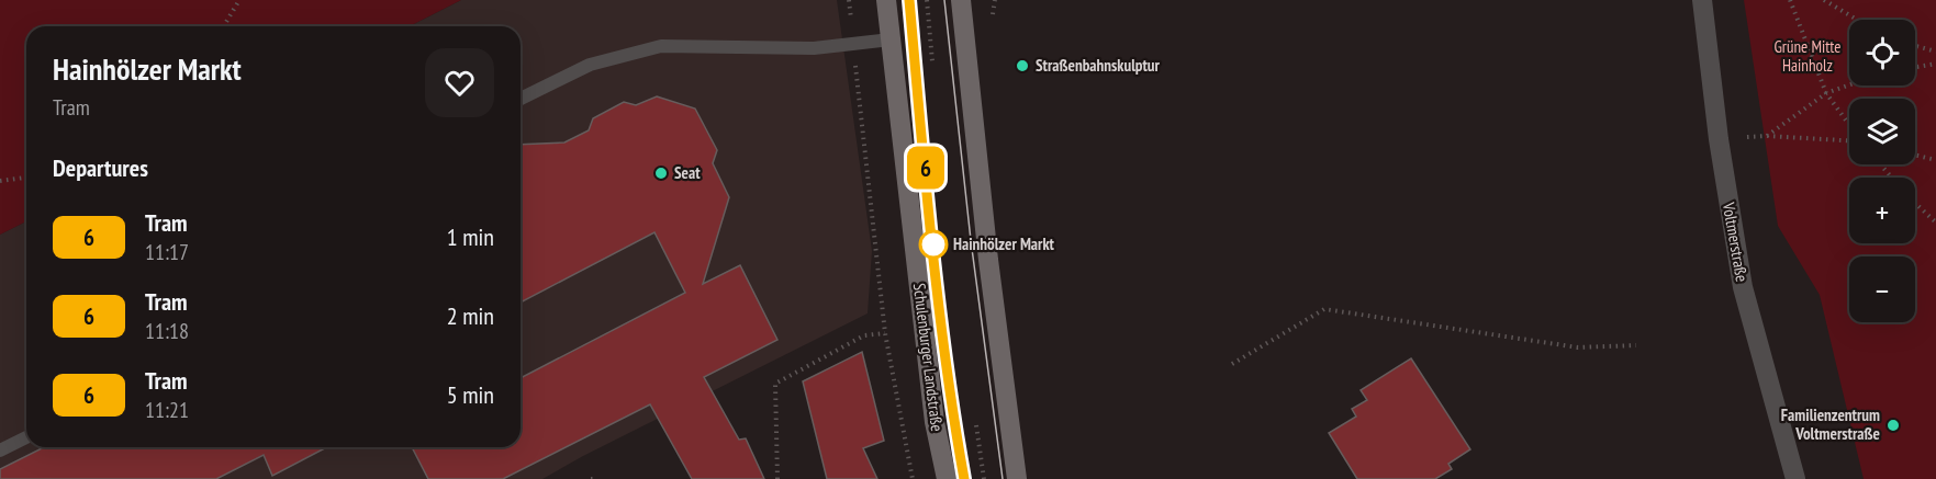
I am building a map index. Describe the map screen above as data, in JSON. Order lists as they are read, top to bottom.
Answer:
{
  "streets": {
    "main road": ["Schulenburger Landstraße"],
    "street": ["Voltmerstraße"]
  },
  "parks": ["Grüne Mitte Hainholz"],
  "places": [
    "Straßenbahnskulptur",
    "Seat",
    "Hainhölzer Markt",
    "Familienzentrum Voltmerstraße"
  ],
  "lines": ["tram line 6"],
  "page": {
    "on_map": "6",
    "map_buttons": ["+", "−"],
    "heading": [
      ["Hainhölzer Markt", "Tram"],
      "Departures"
    ],
    "list": [
      {
        "mark": "6",
        "name": "Tram",
        "note": "11:17",
        "value": "1 min"
      },
      {
        "mark": "6",
        "name": "Tram",
        "note": "11:18",
        "value": "2 min"
      },
      {
        "mark": "6",
        "name": "Tram",
        "note": "11:21",
        "value": "5 min"
      }
    ]
  }
}
